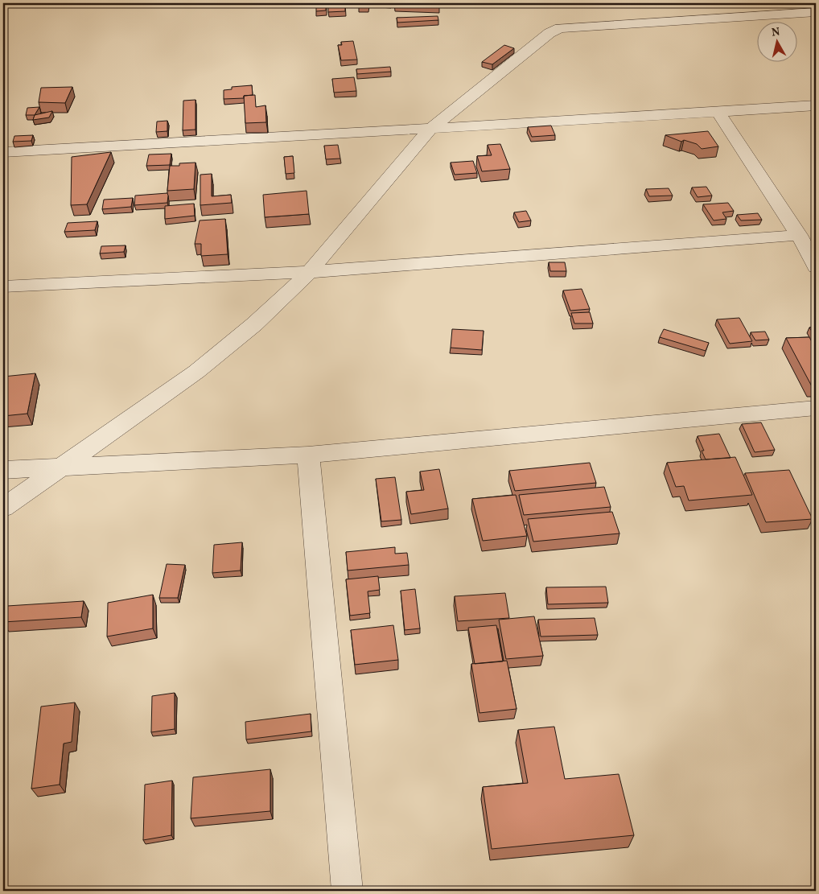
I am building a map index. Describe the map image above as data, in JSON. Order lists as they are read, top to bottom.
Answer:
{
  "north": "top"
}
